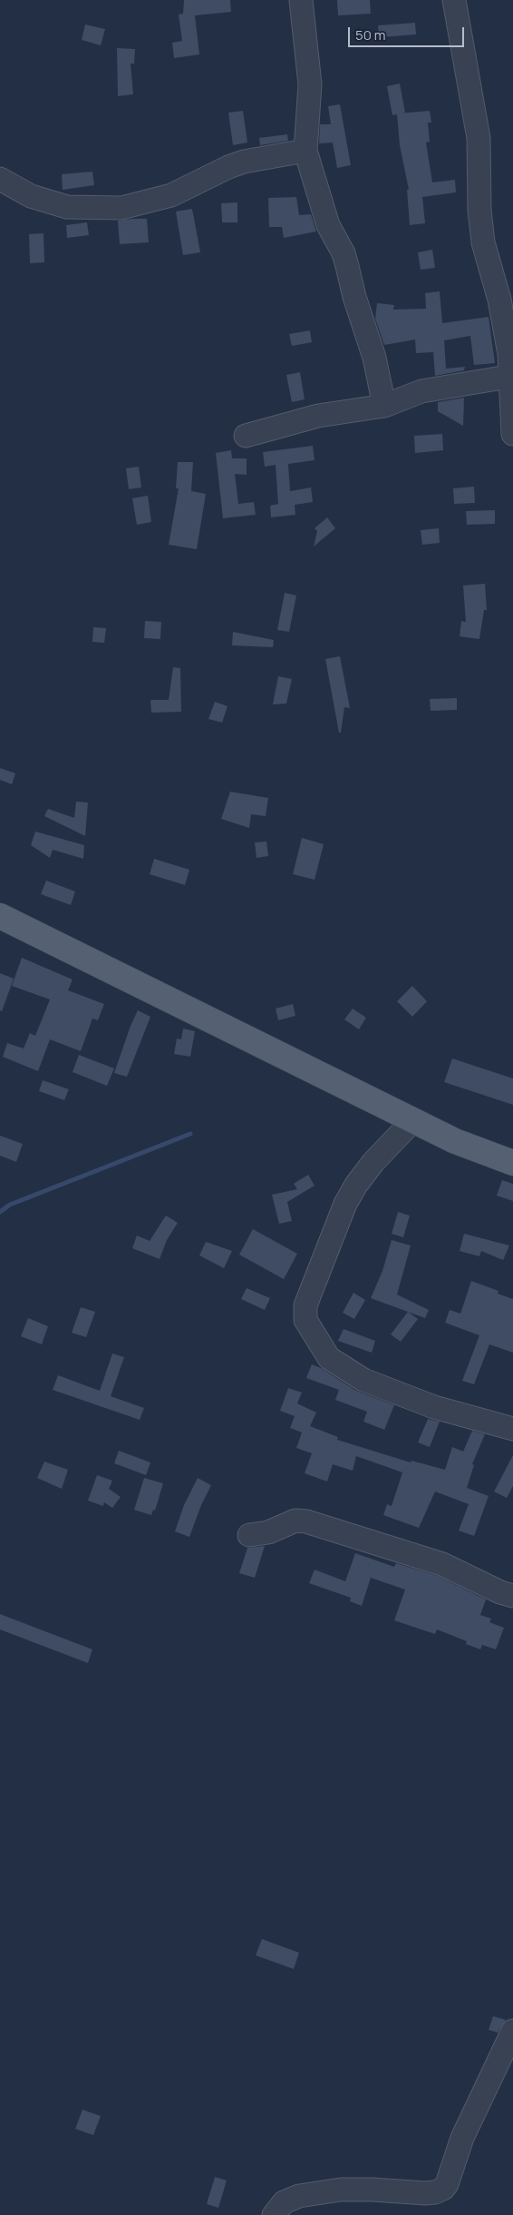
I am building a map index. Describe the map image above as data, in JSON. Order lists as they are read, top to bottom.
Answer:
{
  "scale_bar": "50 m"
}
